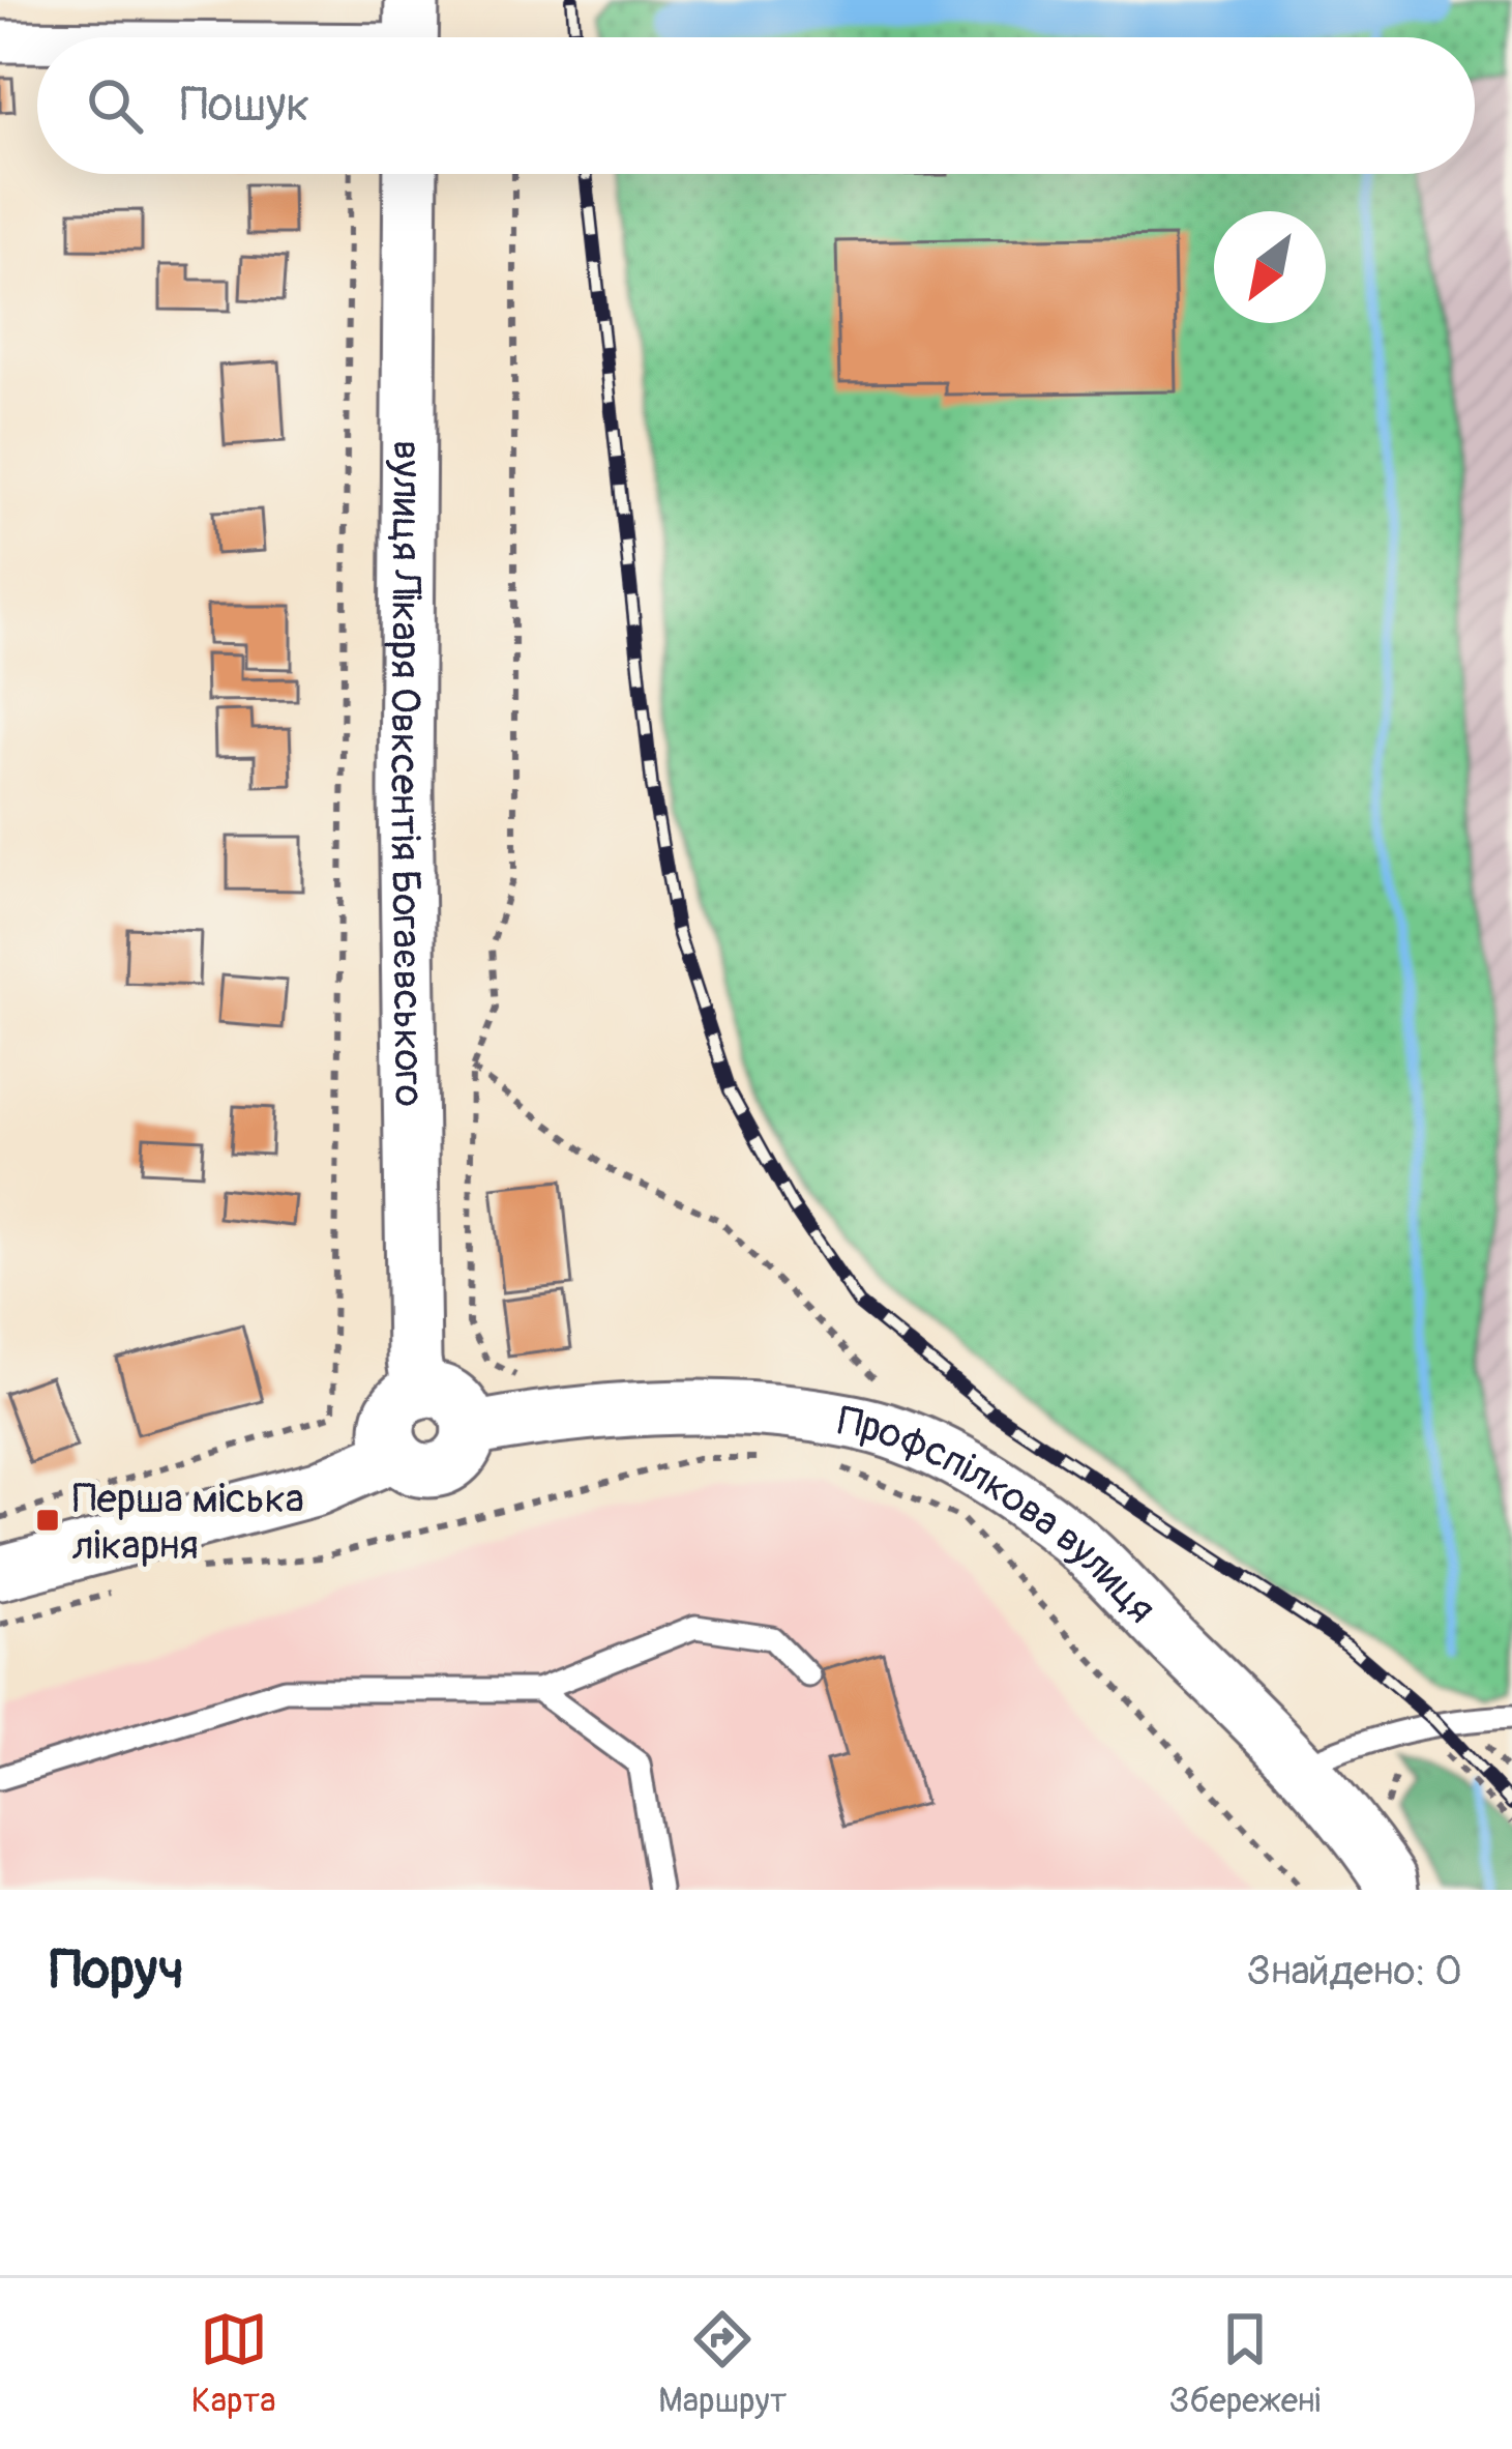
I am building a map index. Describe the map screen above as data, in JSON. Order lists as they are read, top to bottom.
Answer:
{
  "streets": {
    "street": ["вулиця Лікаря Овксентія Богаєвського", "Профспілкова вулиця"]
  },
  "crossings": [
    ["вулиця Лікаря Овксентія Богаєвського", "Профспілкова вулиця"]
  ],
  "places": {
    "transit": ["Перша міська лікарня"]
  },
  "north": "bottom left",
  "page": {
    "search": "Пошук",
    "heading": ["Поруч", "Знайдено: 0"],
    "nav": ["Карта", "Маршрут", "Збережені"]
  }
}
